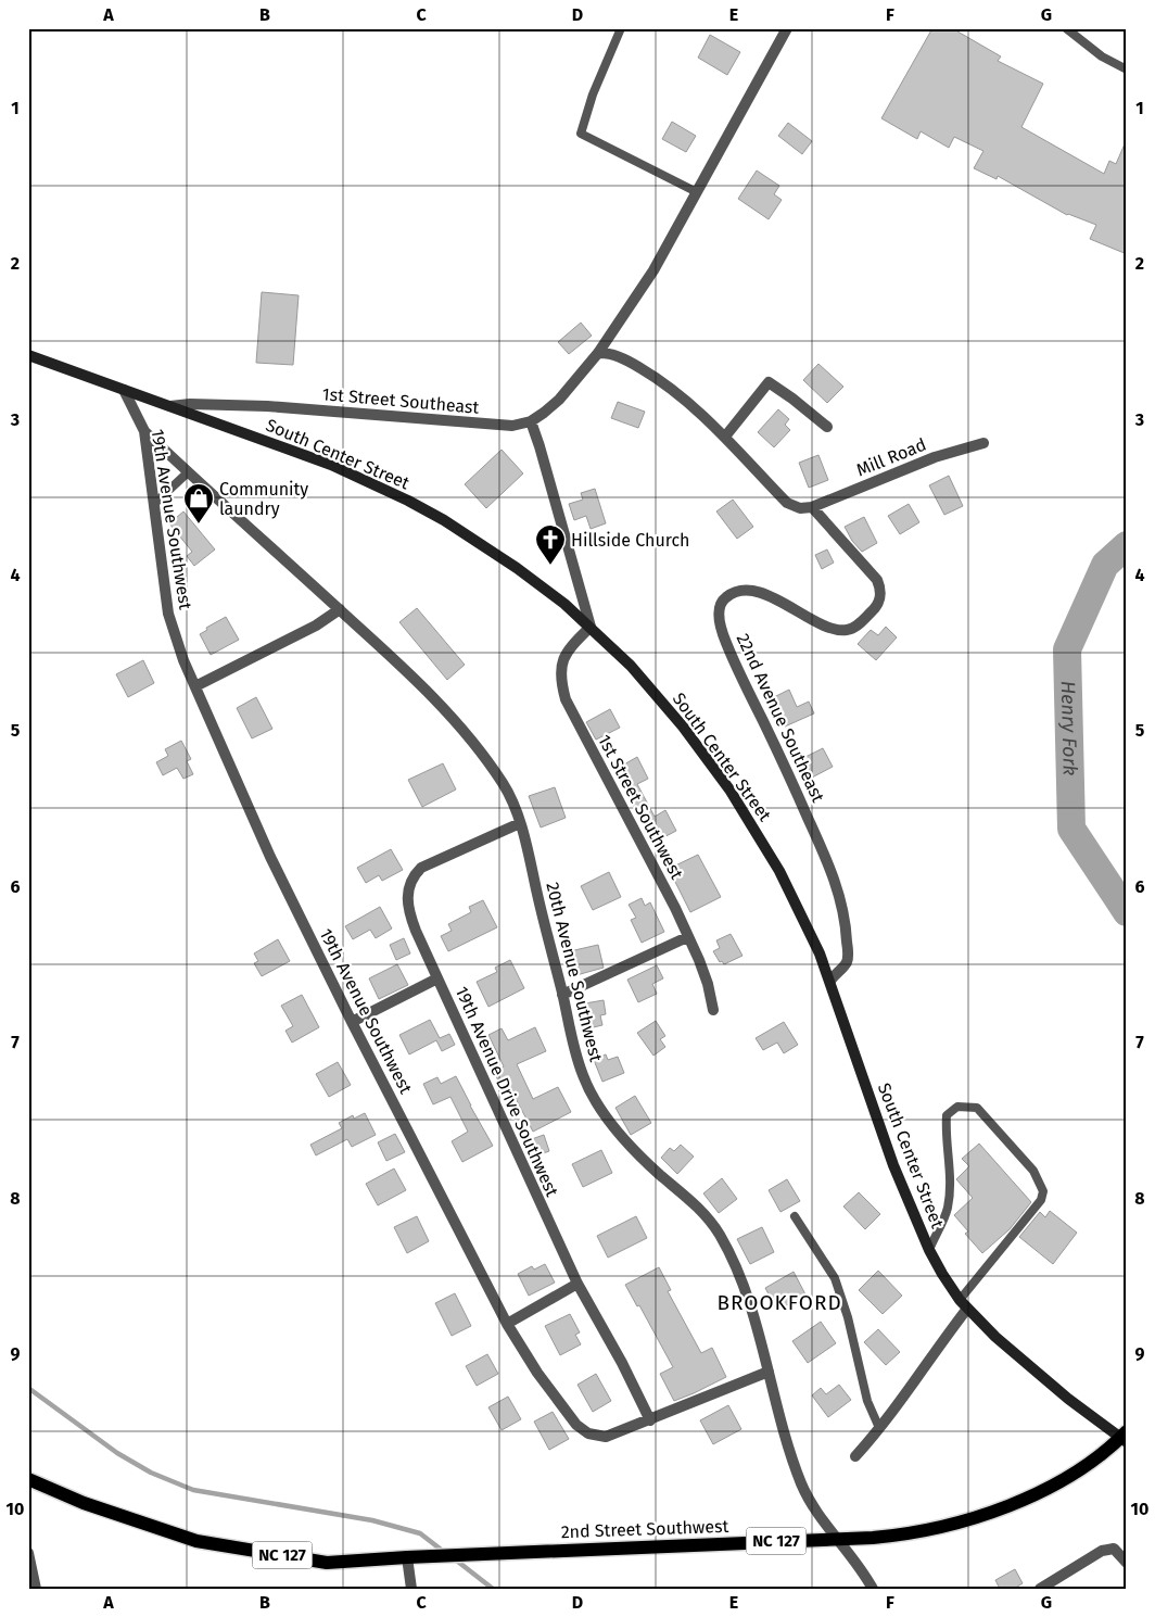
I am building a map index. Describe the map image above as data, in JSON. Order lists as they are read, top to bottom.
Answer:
{
  "streets": {
    "main road": ["2nd Street Southwest", "NC 127"],
    "street": [
      "1st Street Southeast",
      "South Center Street",
      "Mill Road",
      "19th Avenue Southwest",
      "22nd Avenue Southeast",
      "1st Street Southwest",
      "20th Avenue Southwest",
      "19th Avenue Drive Southwest"
    ]
  },
  "crossings": [
    ["1st Street Southeast", "South Center Street"],
    ["South Center Street", "19th Avenue Southwest"],
    ["South Center Street", "22nd Avenue Southeast"],
    ["South Center Street", "1st Street Southwest"],
    ["South Center Street", "2nd Street Southwest"],
    ["Mill Road", "22nd Avenue Southeast"],
    ["19th Avenue Southwest", "20th Avenue Southwest"],
    ["19th Avenue Southwest", "19th Avenue Drive Southwest"],
    ["20th Avenue Southwest", "19th Avenue Drive Southwest"],
    ["20th Avenue Southwest", "2nd Street Southwest"],
    ["2nd Street Southwest", "NC 127"]
  ],
  "districts": ["BROOKFORD"],
  "water": ["Henry Fork"],
  "places": {
    "shop": ["Community laundry"],
    "church": ["Hillside Church"]
  },
  "grid": {
    "columns": [
      "A",
      "B",
      "C",
      "D",
      "E",
      "F",
      "G"
    ],
    "rows": [
      "1",
      "2",
      "3",
      "4",
      "5",
      "6",
      "7",
      "8",
      "9",
      "10"
    ]
  }
}
